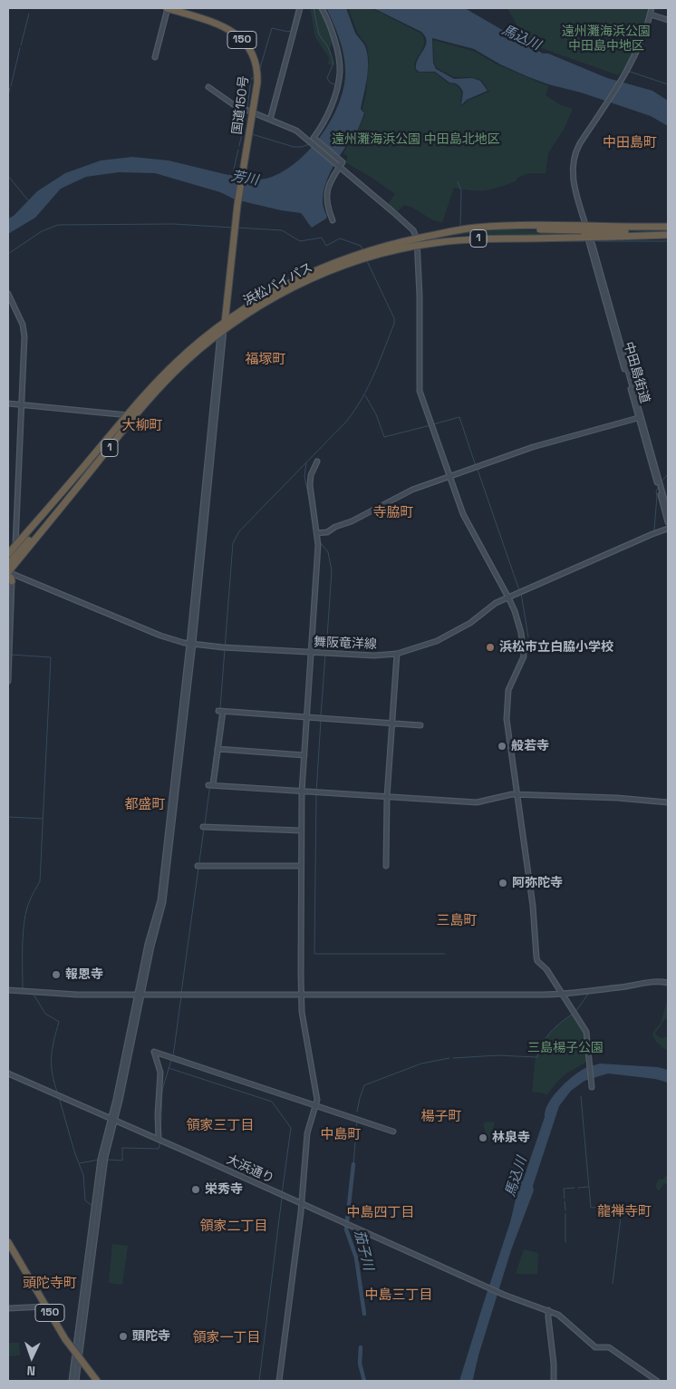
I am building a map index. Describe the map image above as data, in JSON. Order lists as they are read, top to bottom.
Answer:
{
  "streets": {
    "highway": [
      "150",
      "国道150号",
      "1",
      "浜松バイパス"
    ],
    "street": ["中田島街道", "舞阪竜洋線", "大浜通り"]
  },
  "crossings": [
    ["国道150号", "浜松バイパス"],
    ["1", "浜松バイパス"],
    ["浜松バイパス", "中田島街道"],
    ["浜松バイパス", "舞阪竜洋線"]
  ],
  "districts": [
    "中田島町",
    "福塚町",
    "大柳町",
    "寺脇町",
    "都盛町",
    "三島町",
    "楊子町",
    "領家三丁目",
    "中島町",
    "龍禅寺町",
    "中島四丁目",
    "領家二丁目",
    "頭陀寺町",
    "中島三丁目",
    "領家一丁目"
  ],
  "water": ["馬込川", "芳川", "茄子川"],
  "parks": ["遠州灘海浜公園 中田島中地区", "遠州灘海浜公園 中田島北地区", "三島楊子公園"],
  "places": [
    "浜松市立白脇小学校",
    "般若寺",
    "阿弥陀寺",
    "報恩寺",
    "林泉寺",
    "栄秀寺",
    "頭陀寺"
  ],
  "north": "bottom"
}
